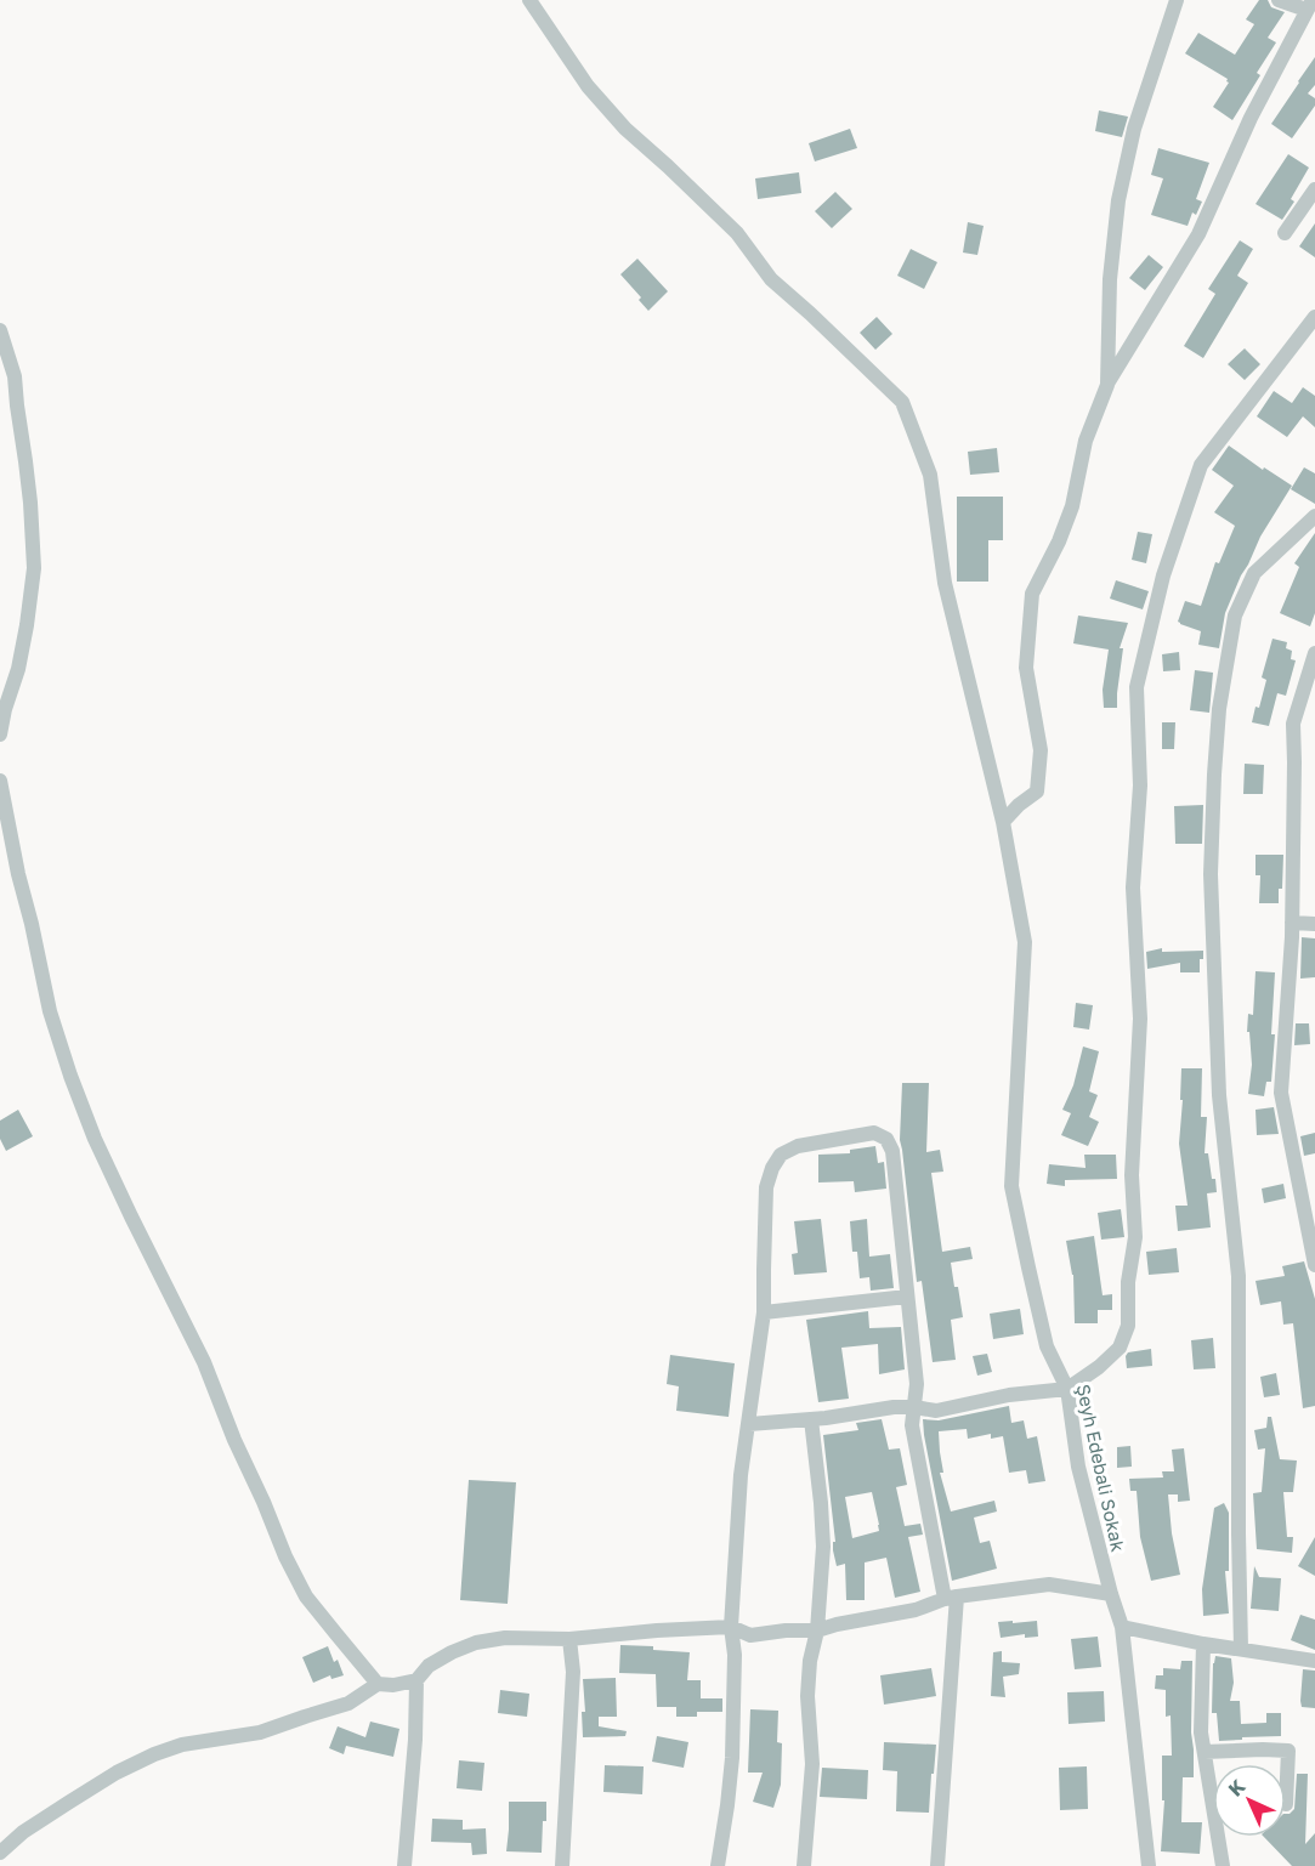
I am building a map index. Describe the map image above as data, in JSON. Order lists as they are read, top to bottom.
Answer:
{
  "streets": {
    "street": ["Şeyh Edebali Sokak"]
  },
  "north": "top left"
}
